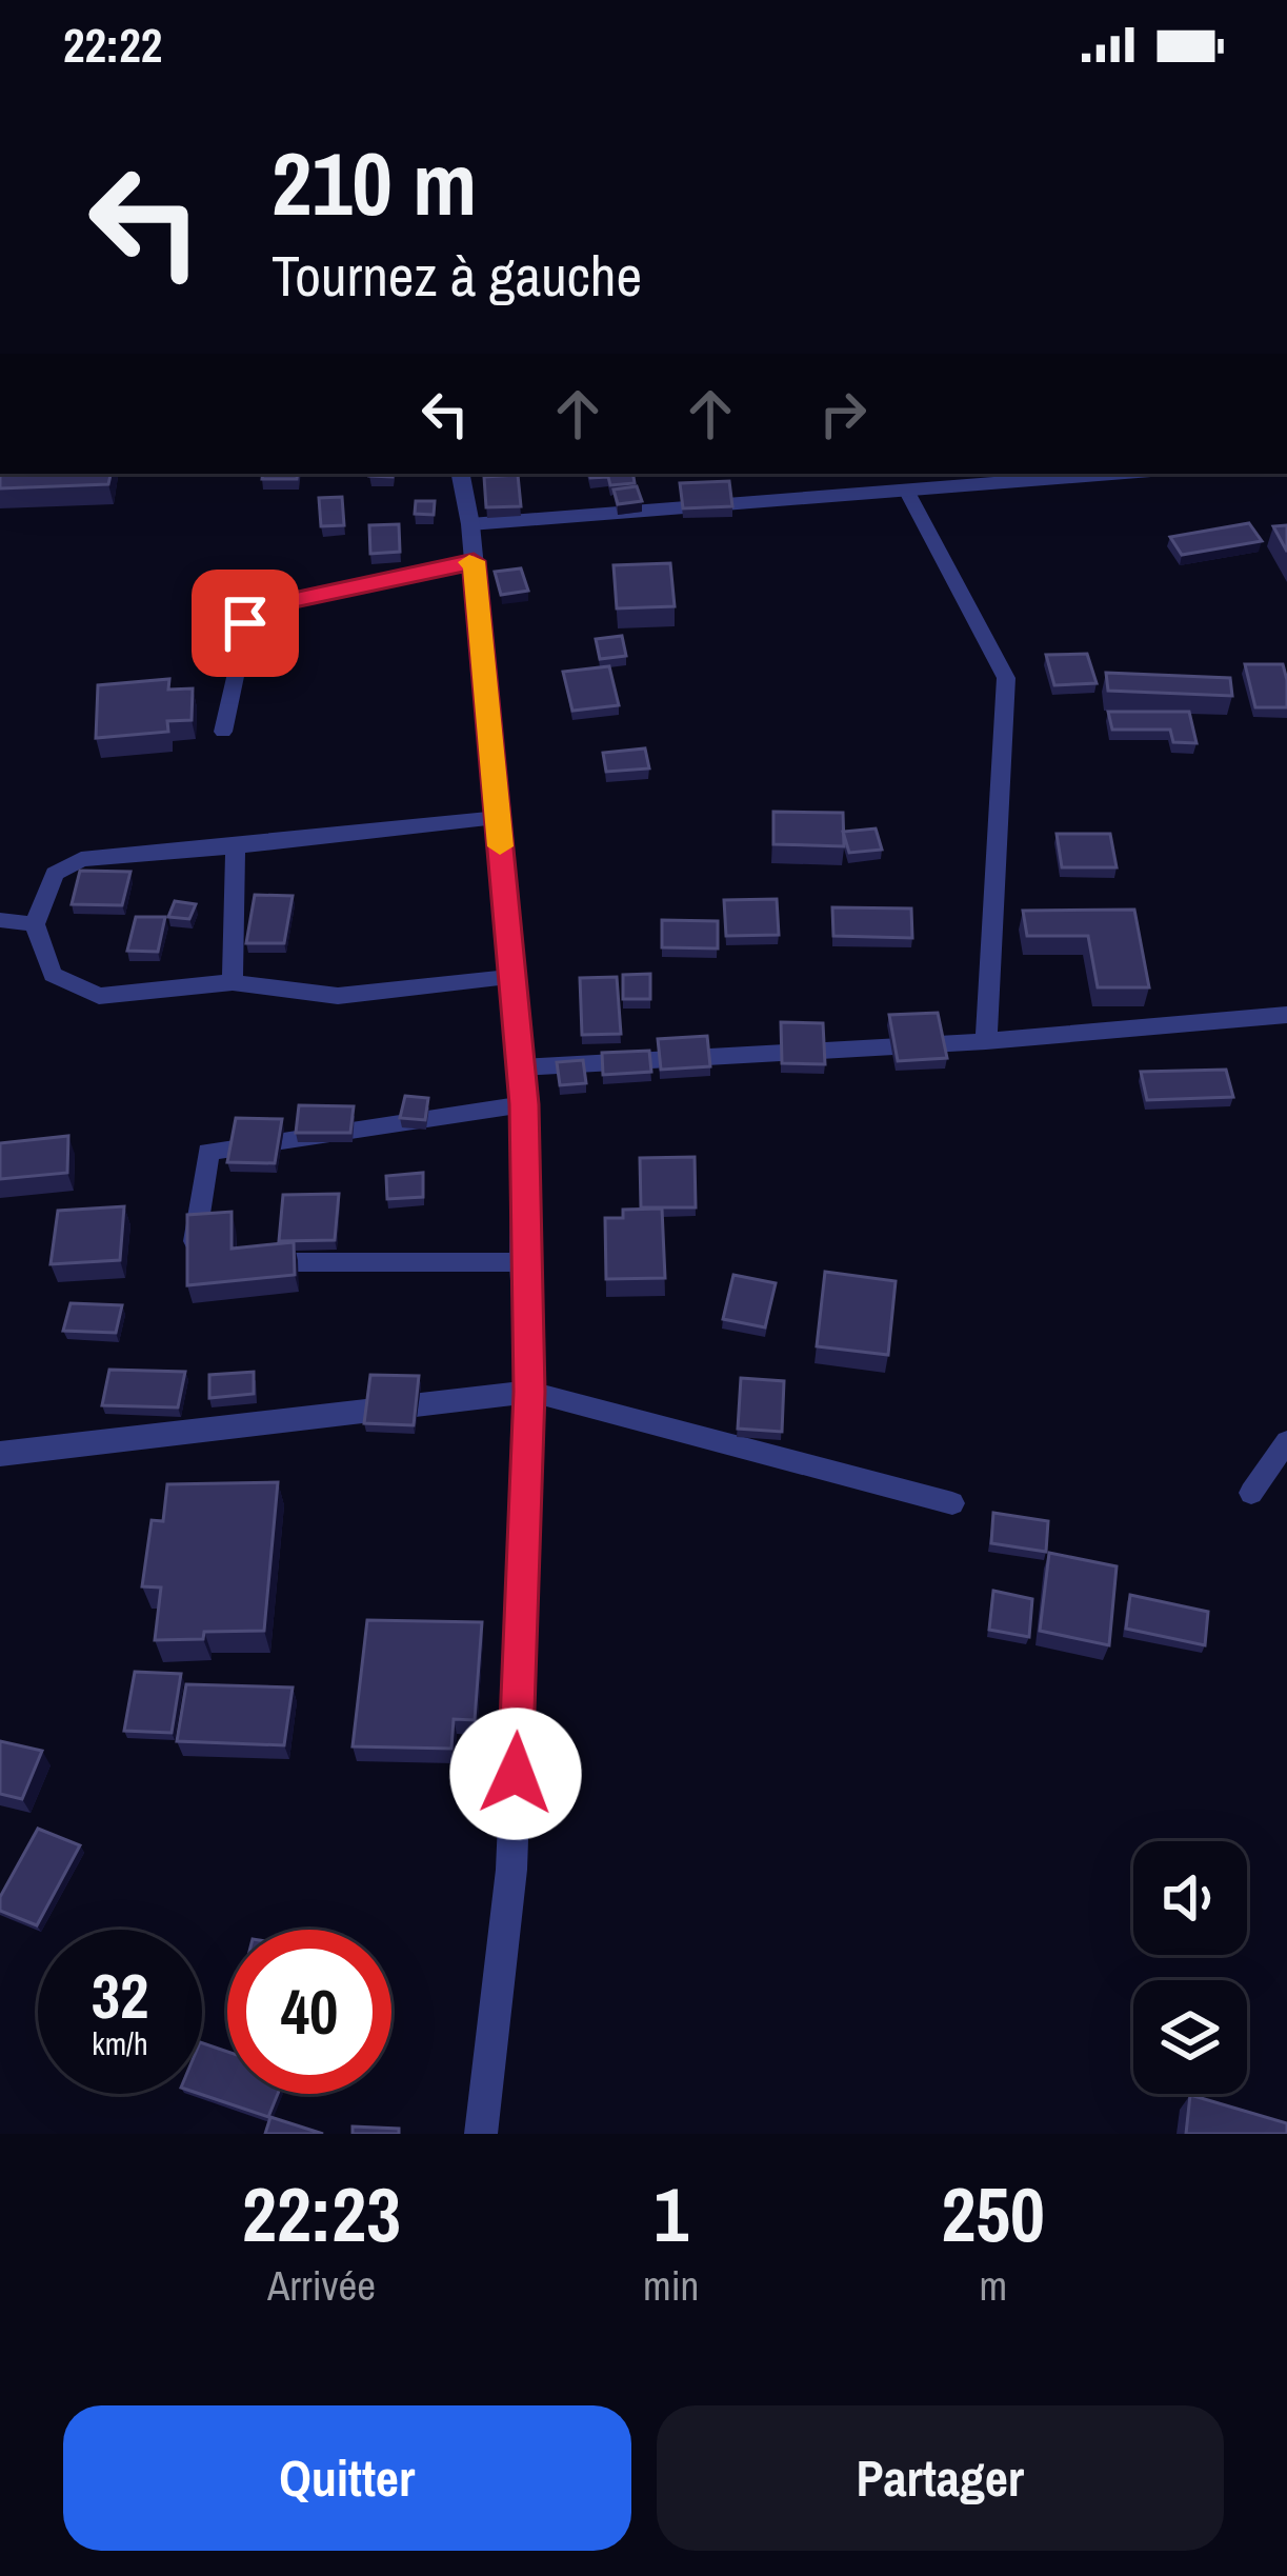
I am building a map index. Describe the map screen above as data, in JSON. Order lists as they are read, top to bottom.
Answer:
{
  "page": {
    "status": "22:22",
    "turn": ["210 m", "Tournez à gauche"],
    "speed": "32 km/h",
    "limit": "40",
    "eta": [
      "22:23",
      "Arrivée",
      "1",
      "min",
      "250",
      "m"
    ],
    "buttons": ["Quitter", "Partager"]
  }
}
